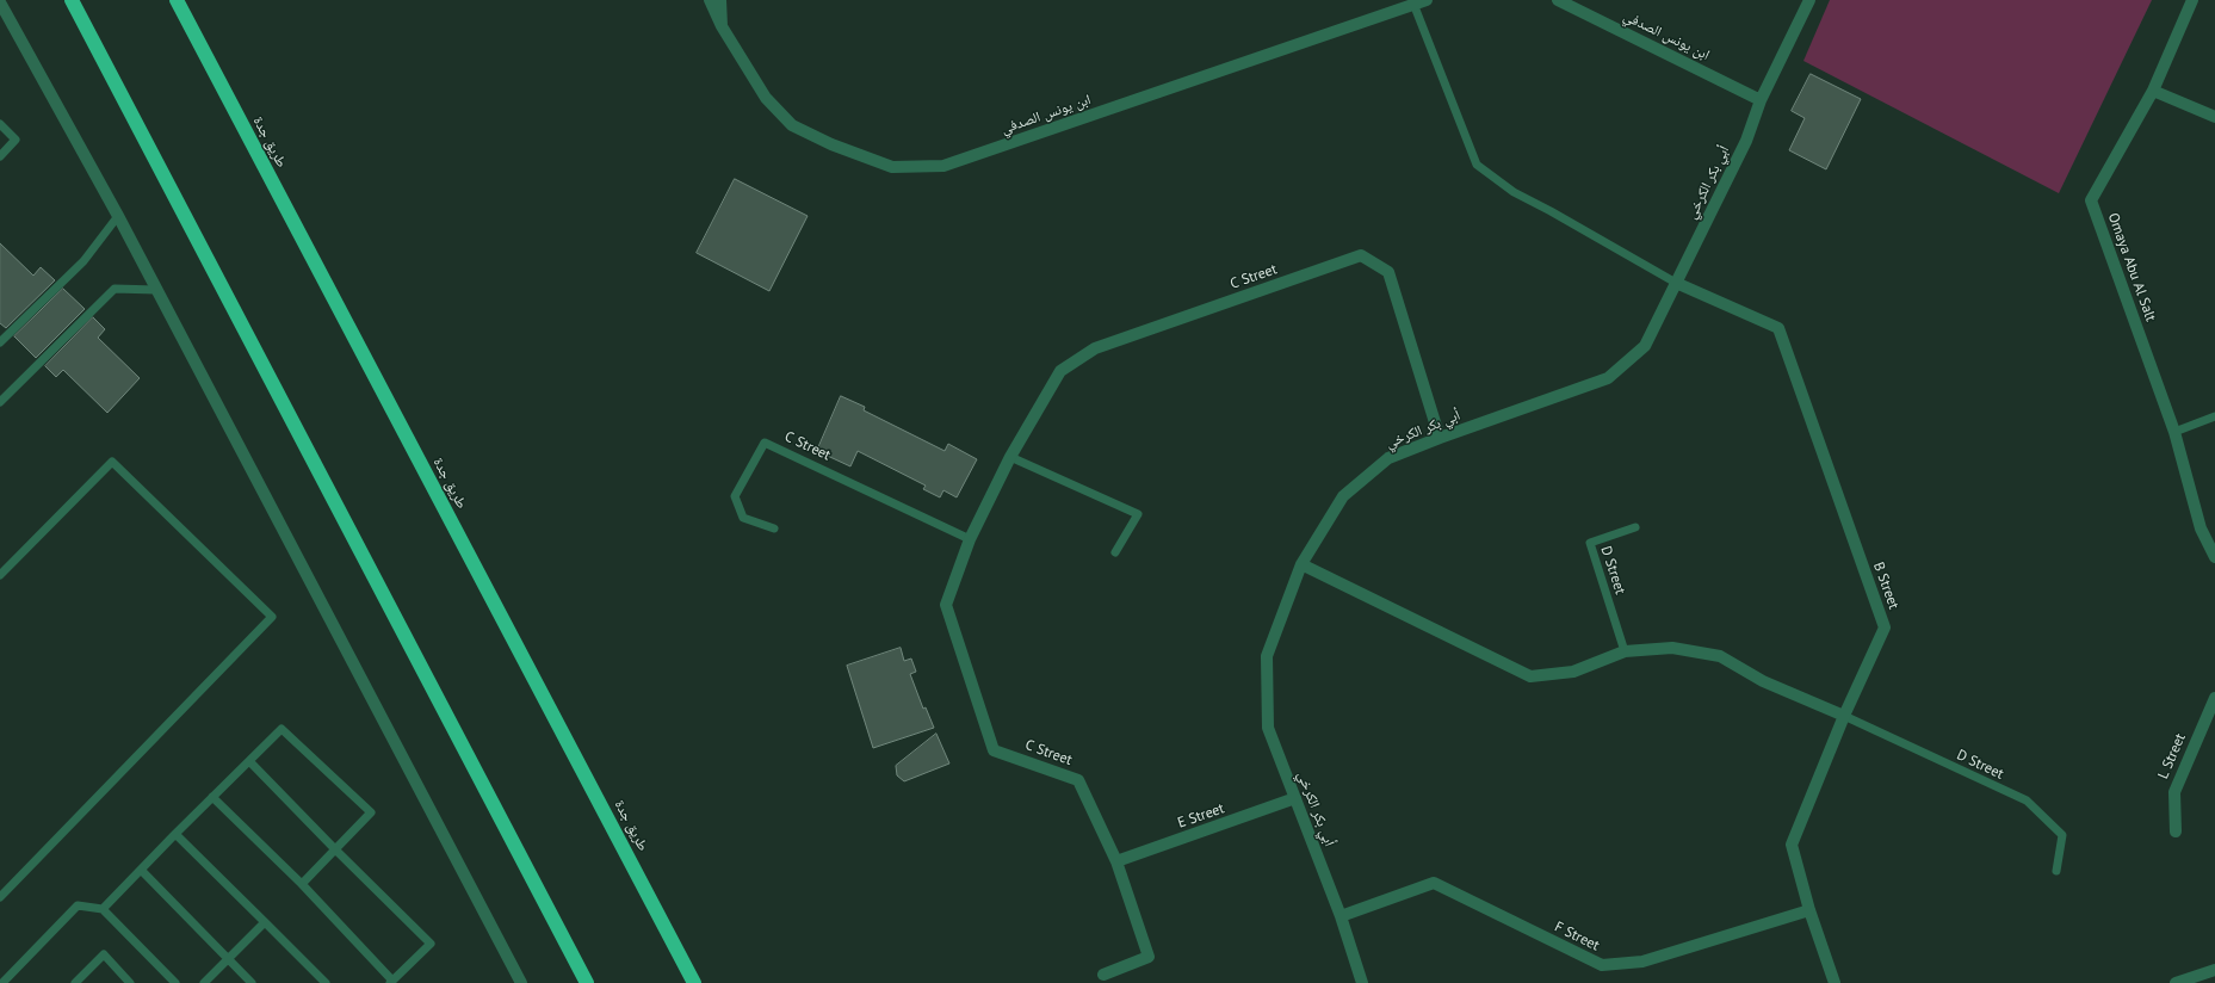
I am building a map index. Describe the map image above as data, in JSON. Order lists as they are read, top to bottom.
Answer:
{
  "streets": {
    "highway": ["طريق جدة"],
    "street": [
      "ابن يونس الصدفي",
      "أبي بكر الكرخي",
      "Omaya Abu Al Salt",
      "C Street",
      "B Street",
      "L Street",
      "E Street",
      "F Street"
    ],
    "lane": ["D Street"]
  },
  "crossings": [
    ["ابن يونس الصدفي", "أبي بكر الكرخي"],
    ["أبي بكر الكرخي", "C Street"],
    ["أبي بكر الكرخي", "B Street"],
    ["أبي بكر الكرخي", "E Street"],
    ["أبي بكر الكرخي", "F Street"],
    ["C Street", "E Street"],
    ["D Street", "B Street"],
    ["B Street", "F Street"]
  ]
}
